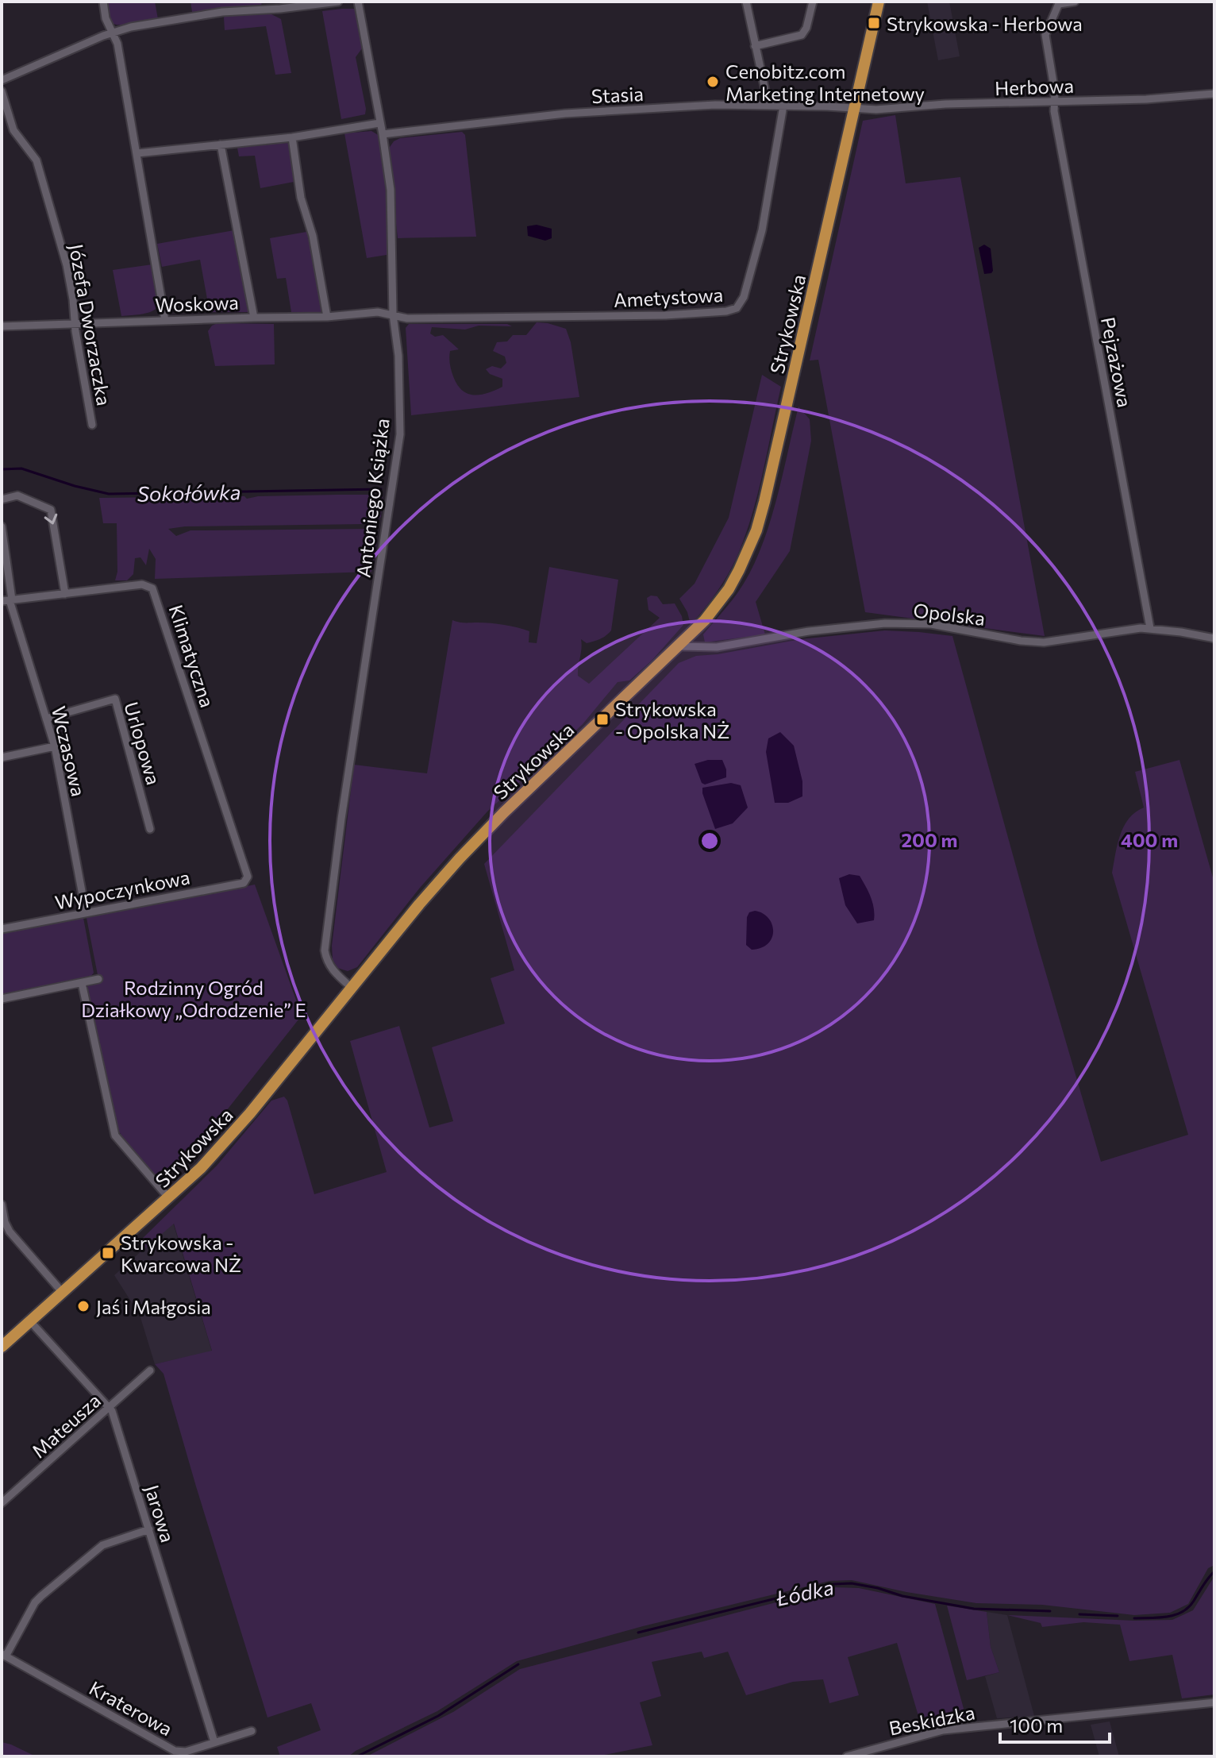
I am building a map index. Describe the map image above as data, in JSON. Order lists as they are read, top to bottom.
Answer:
{
  "streets": {
    "main road": ["Strykowska"],
    "street": [
      "Herbowa",
      "Stasia",
      "Ametystowa",
      "Woskowa",
      "Józefa Dworzaczka",
      "Pejzażowa",
      "Antoniego Książka",
      "Opolska",
      "Klimatyczna",
      "Urlopowa",
      "Wczasowa",
      "Wypoczynkowa",
      "Mateusza",
      "Jarowa",
      "Kraterowa",
      "Beskidzka"
    ]
  },
  "crossings": [
    ["Herbowa", "Stasia"],
    ["Herbowa", "Strykowska"],
    ["Herbowa", "Pejzażowa"],
    ["Stasia", "Ametystowa"],
    ["Stasia", "Strykowska"],
    ["Stasia", "Antoniego Książka"],
    ["Ametystowa", "Woskowa"],
    ["Ametystowa", "Antoniego Książka"],
    ["Woskowa", "Józefa Dworzaczka"],
    ["Woskowa", "Antoniego Książka"],
    ["Strykowska", "Antoniego Książka"],
    ["Strykowska", "Opolska"],
    ["Strykowska", "Jarowa"],
    ["Pejzażowa", "Opolska"],
    ["Klimatyczna", "Wczasowa"],
    ["Klimatyczna", "Wypoczynkowa"],
    ["Urlopowa", "Wczasowa"],
    ["Wczasowa", "Wypoczynkowa"],
    ["Mateusza", "Jarowa"],
    ["Jarowa", "Kraterowa"]
  ],
  "water": ["Sokołówka", "Łódka"],
  "parks": ["Rodzinny Ogród Działkowy „Odrodzenie” E"],
  "places": {
    "transit": ["Strykowska - Herbowa", "Strykowska - Opolska NŻ", "Strykowska - Kwarcowa NŻ"],
    "other": ["Cenobitz.com Marketing Internetowy", "Jaś i Małgosia"]
  },
  "scale_bar": "100 m",
  "rings": ["200 m", "400 m"]
}
